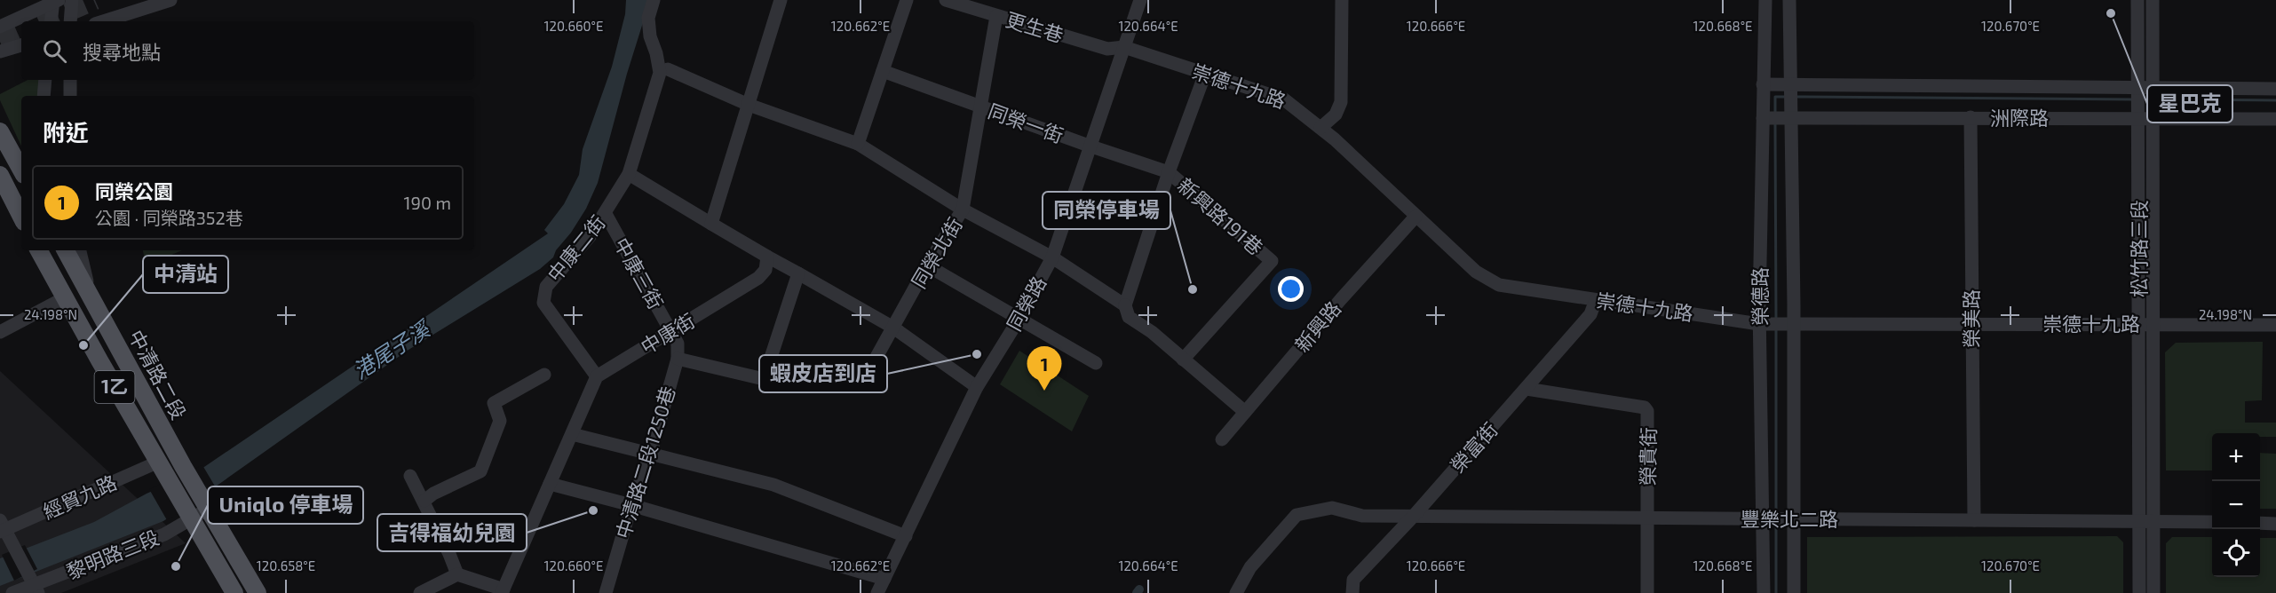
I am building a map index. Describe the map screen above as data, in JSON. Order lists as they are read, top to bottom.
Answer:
{
  "streets": {
    "main road": ["中清路二段", "1乙"],
    "street": [
      "更生巷",
      "崇德十九路",
      "洲際路",
      "同榮一街",
      "新興路191巷",
      "中康二街",
      "松竹路三段",
      "同榮北街",
      "中康三街",
      "榮德路",
      "同榮路",
      "榮美路",
      "新興路",
      "中康街",
      "榮富街",
      "榮貴街",
      "中清路二段1250巷",
      "經貿九路",
      "豐樂北二路",
      "黎明路三段"
    ]
  },
  "crossings": [
    ["更生巷", "崇德十九路"],
    ["更生巷", "同榮北街"],
    ["更生巷", "同榮路"],
    ["崇德十九路", "松竹路三段"],
    ["崇德十九路", "榮德路"],
    ["崇德十九路", "同榮路"],
    ["崇德十九路", "榮美路"],
    ["崇德十九路", "新興路"],
    ["崇德十九路", "榮富街"],
    ["洲際路", "松竹路三段"],
    ["洲際路", "榮德路"],
    ["洲際路", "榮美路"],
    ["同榮一街", "新興路191巷"],
    ["同榮一街", "同榮北街"],
    ["同榮一街", "同榮路"],
    ["中康二街", "中康三街"],
    ["中康二街", "中康街"],
    ["松竹路三段", "豐樂北二路"],
    ["中康三街", "中康街"],
    ["中康三街", "中清路二段1250巷"],
    ["榮德路", "豐樂北二路"],
    ["榮美路", "豐樂北二路"],
    ["中康街", "中清路二段1250巷"],
    ["中清路二段", "1乙"],
    ["中清路二段", "經貿九路"],
    ["中清路二段", "黎明路三段"],
    ["1乙", "經貿九路"],
    ["1乙", "黎明路三段"],
    ["榮富街", "榮貴街"],
    ["榮富街", "豐樂北二路"],
    ["榮貴街", "豐樂北二路"]
  ],
  "water": ["港尾子溪"],
  "places": [
    "星巴克",
    "同榮停車場",
    "中清站",
    "蝦皮店到店",
    "吉得福幼兒園",
    "Uniqlo 停車場"
  ],
  "page": {
    "search": "搜尋地點",
    "heading": "附近",
    "list": [
      {
        "mark": "1",
        "name": "同榮公園",
        "note": "公園 · 同榮路352巷",
        "value": "190 m"
      }
    ],
    "pins": "1",
    "map_buttons": ["+", "−"]
  },
  "coordinates": [
    "120.660°E",
    "120.662°E",
    "120.664°E",
    "120.666°E",
    "120.668°E",
    "120.670°E",
    "24.198°N",
    "120.658°E"
  ]
}
